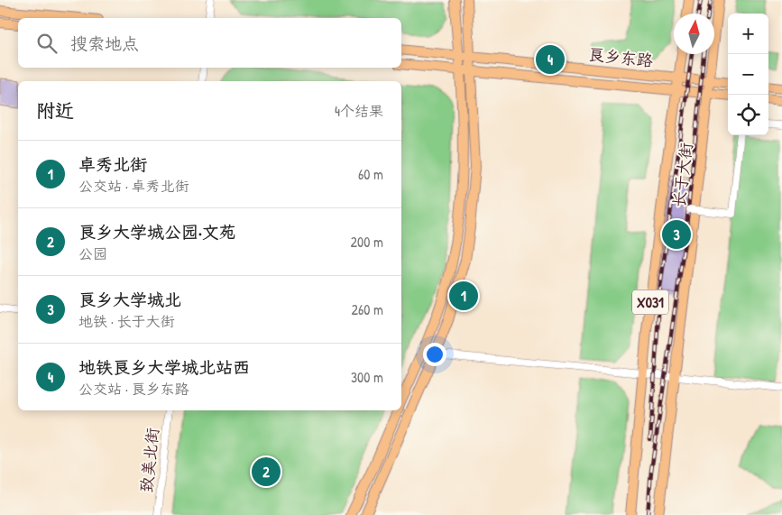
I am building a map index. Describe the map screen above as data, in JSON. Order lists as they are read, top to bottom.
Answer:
{
  "streets": {
    "main road": ["良乡东路", "长于大街", "X031"],
    "street": ["致美北街"]
  },
  "crossings": [
    ["良乡东路", "长于大街"]
  ],
  "north": "top",
  "page": {
    "map_buttons": ["+", "−"],
    "search": "搜索地点",
    "pins": [
      "4",
      "3",
      "1",
      "2"
    ],
    "heading": ["附近", "4个结果"],
    "list": [
      {
        "mark": "1",
        "name": "卓秀北街",
        "note": "公交站 · 卓秀北街",
        "value": "60 m"
      },
      {
        "mark": "2",
        "name": "良乡大学城公园·文苑",
        "note": "公园",
        "value": "200 m"
      },
      {
        "mark": "3",
        "name": "良乡大学城北",
        "note": "地铁 · 长于大街",
        "value": "260 m"
      },
      {
        "mark": "4",
        "name": "地铁良乡大学城北站西",
        "note": "公交站 · 良乡东路",
        "value": "300 m"
      }
    ]
  }
}
